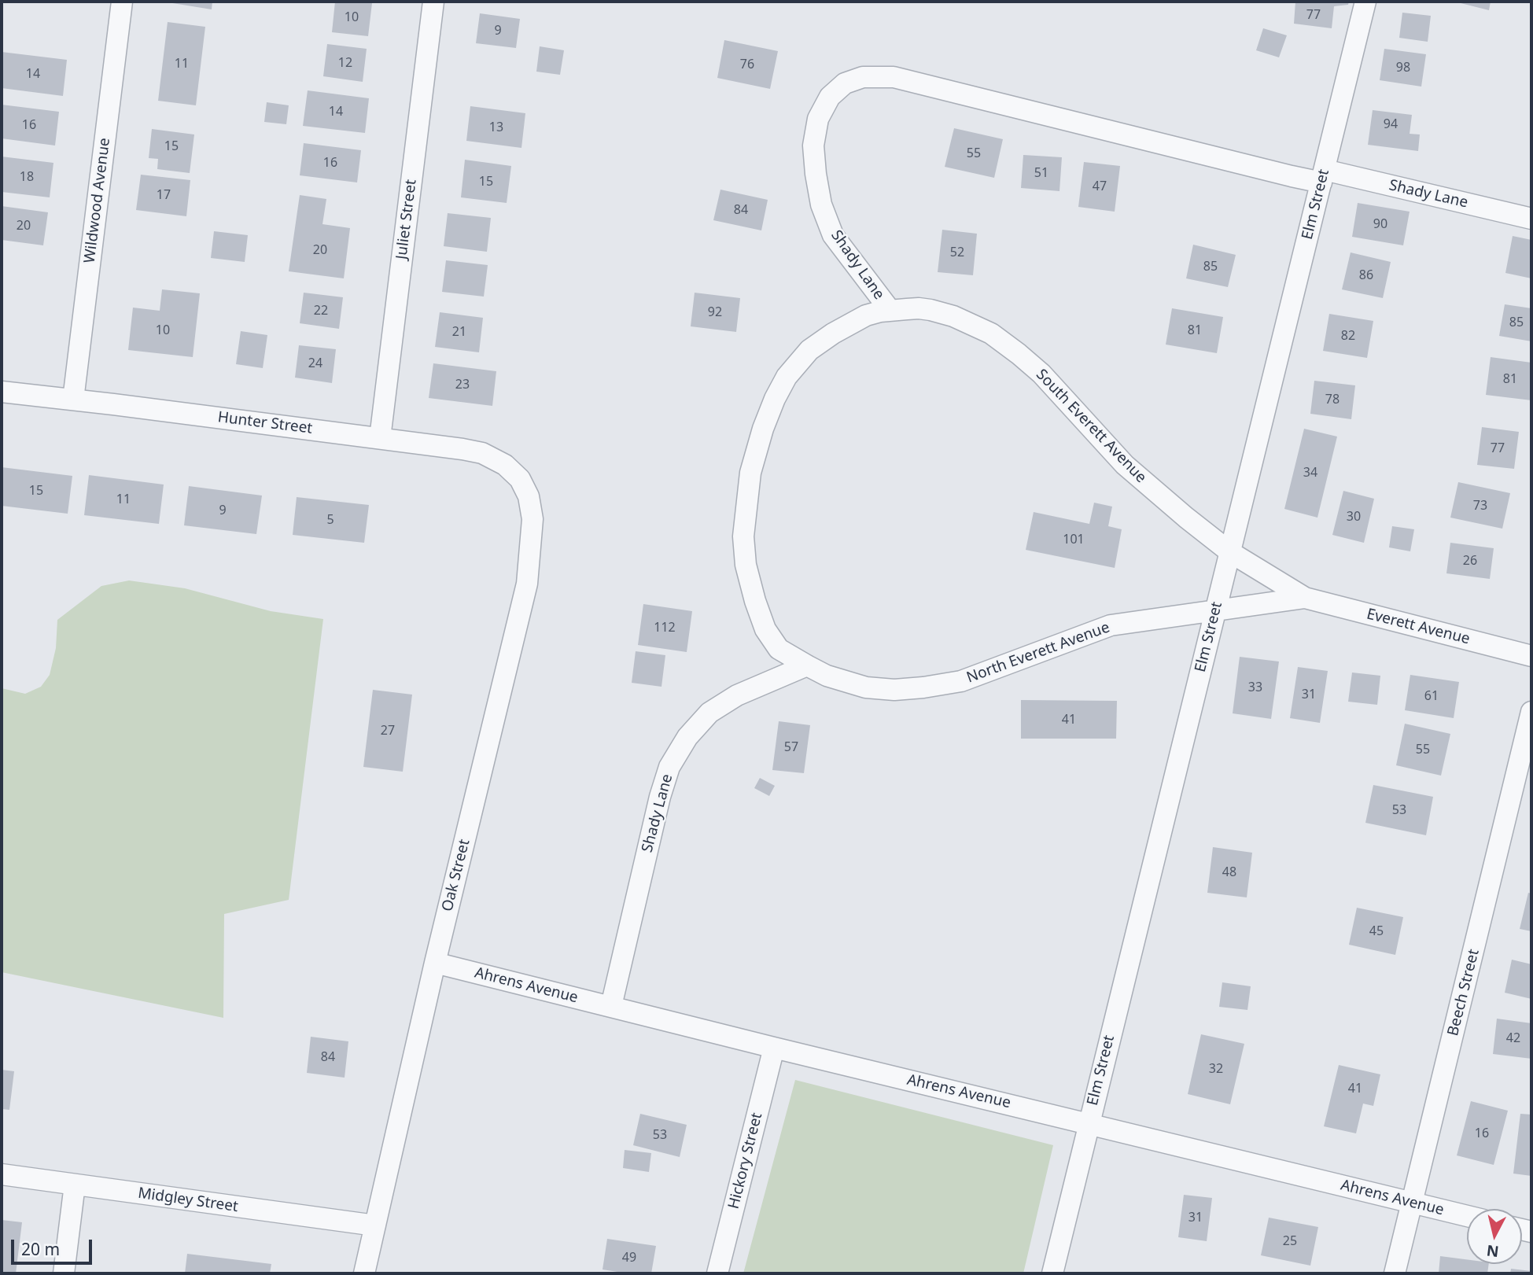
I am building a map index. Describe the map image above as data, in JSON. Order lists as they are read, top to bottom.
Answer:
{
  "streets": {
    "street": [
      "Shady Lane",
      "Wildwood Avenue",
      "Elm Street",
      "Juliet Street",
      "Hunter Street",
      "South Everett Avenue",
      "Everett Avenue",
      "North Everett Avenue",
      "Oak Street",
      "Ahrens Avenue",
      "Beech Street",
      "Hickory Street",
      "Midgley Street"
    ]
  },
  "crossings": [
    ["Shady Lane", "Elm Street"],
    ["Shady Lane", "South Everett Avenue"],
    ["Shady Lane", "North Everett Avenue"],
    ["Shady Lane", "Ahrens Avenue"],
    ["Wildwood Avenue", "Hunter Street"],
    ["Elm Street", "South Everett Avenue"],
    ["Elm Street", "North Everett Avenue"],
    ["Elm Street", "Ahrens Avenue"],
    ["Juliet Street", "Hunter Street"],
    ["Hunter Street", "Oak Street"],
    ["South Everett Avenue", "Everett Avenue"],
    ["South Everett Avenue", "North Everett Avenue"],
    ["Everett Avenue", "North Everett Avenue"],
    ["Oak Street", "Ahrens Avenue"],
    ["Oak Street", "Midgley Street"],
    ["Ahrens Avenue", "Beech Street"],
    ["Ahrens Avenue", "Hickory Street"]
  ],
  "house_numbers": [
    "77",
    "10",
    "9",
    "12",
    "11",
    "76",
    "98",
    "14",
    "14",
    "94",
    "16",
    "13",
    "15",
    "55",
    "16",
    "51",
    "18",
    "15",
    "47",
    "17",
    "84",
    "90",
    "20",
    "20",
    "52",
    "85",
    "86",
    "22",
    "92",
    "85",
    "10",
    "81",
    "21",
    "82",
    "24",
    "81",
    "23",
    "78",
    "77",
    "34",
    "15",
    "11",
    "73",
    "9",
    "30",
    "5",
    "101",
    "26",
    "112",
    "33",
    "31",
    "61",
    "41",
    "27",
    "57",
    "55",
    "53",
    "48",
    "45",
    "42",
    "84",
    "32",
    "41",
    "16",
    "53",
    "31",
    "25",
    "49"
  ],
  "scale_bar": "20 m",
  "north": "bottom"
}
